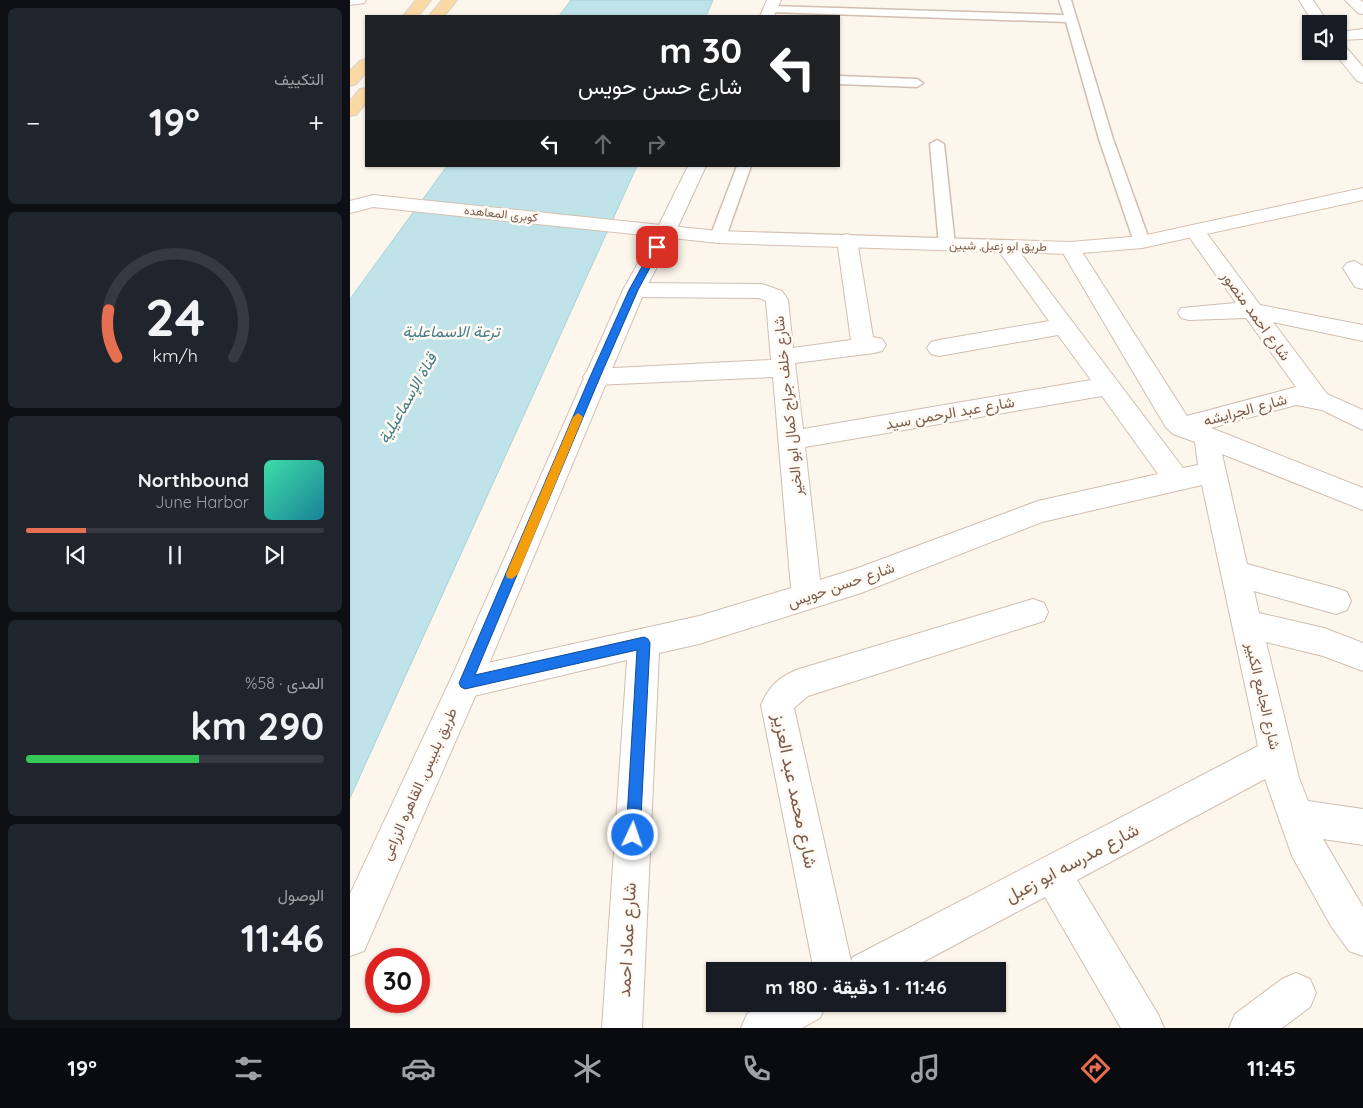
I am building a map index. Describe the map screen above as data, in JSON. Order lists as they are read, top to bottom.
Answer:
{
  "streets": {
    "street": [
      "كوبرى المعاهده",
      "طريق ابو زعبل, شبين",
      "شارع احمد منصور",
      "شارع خلف جراج كمال ابو الخير",
      "شارع الجرايشه",
      "شارع عبد الرحمن سيد",
      "شارع حسن حويس",
      "شارع الجامع الكبير",
      "طريق بلبيس, القاهره الزراعى",
      "شارع محمد عبد العزيز",
      "شارع مدرسه ابو زعبل",
      "شارع عماد احمد"
    ]
  },
  "crossings": [
    ["كوبرى المعاهده", "طريق ابو زعبل, شبين"],
    ["طريق ابو زعبل, شبين", "شارع احمد منصور"],
    ["طريق ابو زعبل, شبين", "طريق بلبيس, القاهره الزراعى"],
    ["شارع احمد منصور", "شارع الجرايشه"],
    ["شارع خلف جراج كمال ابو الخير", "شارع عبد الرحمن سيد"],
    ["شارع خلف جراج كمال ابو الخير", "شارع حسن حويس"],
    ["شارع خلف جراج كمال ابو الخير", "طريق بلبيس, القاهره الزراعى"],
    ["شارع الجرايشه", "شارع الجامع الكبير"],
    ["شارع حسن حويس", "شارع الجامع الكبير"],
    ["شارع حسن حويس", "طريق بلبيس, القاهره الزراعى"],
    ["شارع حسن حويس", "شارع عماد احمد"],
    ["شارع الجامع الكبير", "شارع مدرسه ابو زعبل"]
  ],
  "water": ["ترعة الاسماعلية", "قناة الإسماعيلية"],
  "page": {
    "tile": [
      "التكييف",
      ["المدى · 58%", "290 km"],
      ["الوصول", "11:46"]
    ],
    "turn": ["30 m", "شارع حسن حويس"],
    "heat": ["−", "19°", "+"],
    "song": ["Northbound", "June Harbor"],
    "limit": "30",
    "trip": "11:46 · 1 دقيقة · 180 m",
    "tabs": ["11:45", "19°"],
    "gauge": ["24", "km/h"]
  }
}
